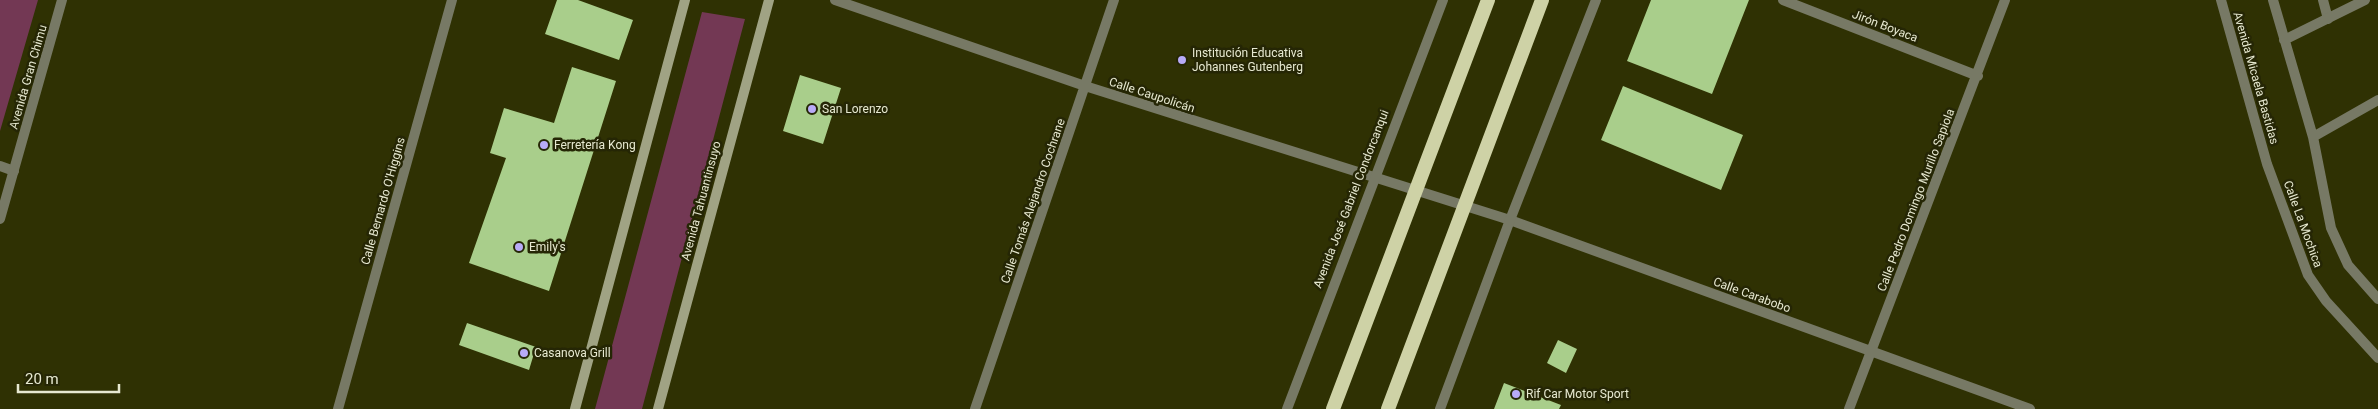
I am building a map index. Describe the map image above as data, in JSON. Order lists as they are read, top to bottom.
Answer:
{
  "streets": {
    "main road": ["Avenida Tahuantinsuyo"],
    "street": [
      "Jirón Boyaca",
      "Avenida Gran Chimu",
      "Avenida Micaela Bastidas",
      "Calle Caupolicán",
      "Avenida José Gabriel Condorcanqui",
      "Calle Pedro Domingo Murillo Sapiola",
      "Calle Bernardo O'Higgins",
      "Calle Tomás Alejandro Cochrane",
      "Calle La Mochica",
      "Calle Carabobo"
    ]
  },
  "crossings": [
    ["Jirón Boyaca", "Calle Pedro Domingo Murillo Sapiola"],
    ["Avenida Micaela Bastidas", "Calle La Mochica"],
    ["Calle Caupolicán", "Avenida José Gabriel Condorcanqui"],
    ["Calle Caupolicán", "Calle Tomás Alejandro Cochrane"],
    ["Calle Caupolicán", "Calle Carabobo"],
    ["Calle Pedro Domingo Murillo Sapiola", "Calle Carabobo"]
  ],
  "places": [
    "Institución Educativa Johannes Gutenberg",
    "San Lorenzo",
    "Ferretería Kong",
    "Emily's",
    "Casanova Grill",
    "Rif Car Motor Sport"
  ],
  "scale_bar": "20 m"
}
